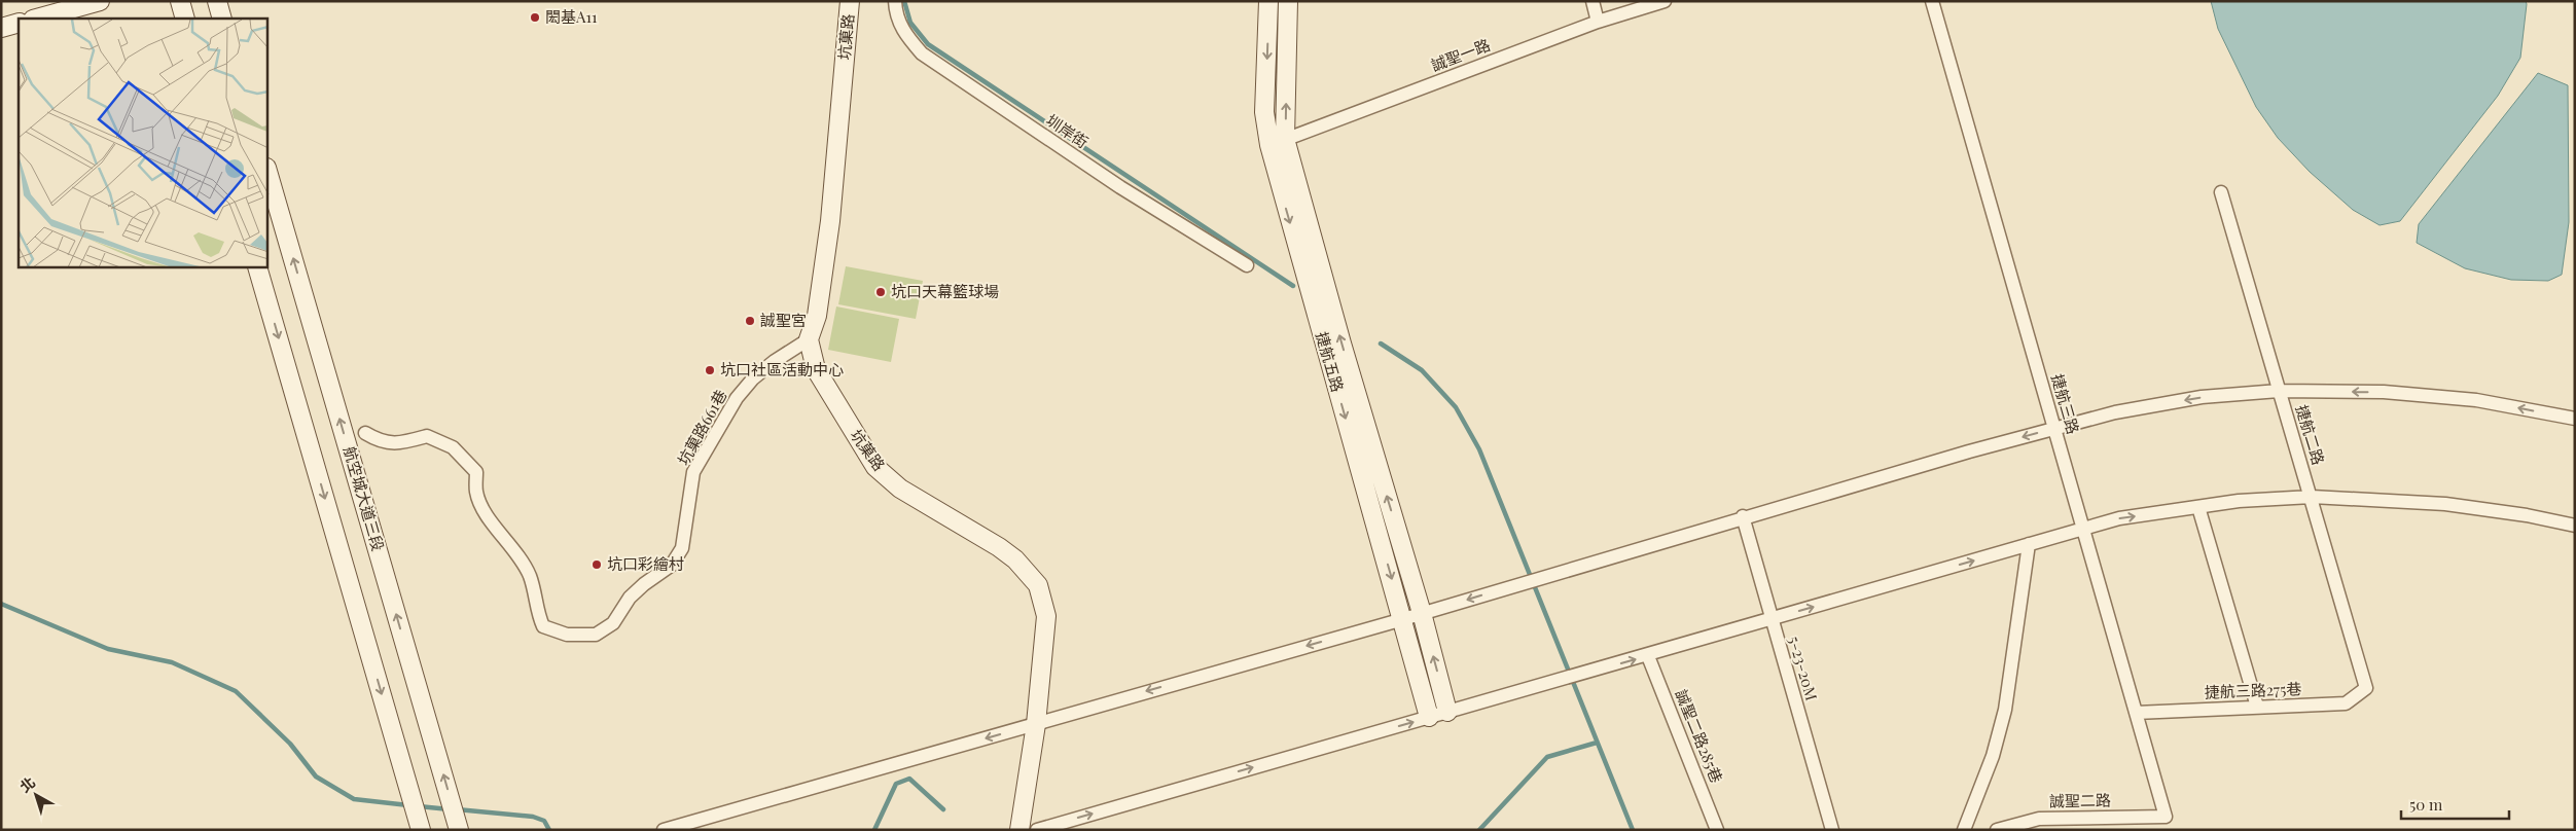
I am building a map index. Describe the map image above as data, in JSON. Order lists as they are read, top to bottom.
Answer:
{
  "streets": {
    "street": [
      "坑菓路",
      "誠聖一路",
      "圳岸街",
      "捷航五路",
      "捷航三路",
      "坑菓路661巷",
      "捷航二路",
      "航空城大道三段",
      "5-23-20M",
      "捷航三路275巷",
      "誠聖二路285巷",
      "誠聖二路"
    ]
  },
  "crossings": [
    ["坑菓路", "坑菓路661巷"],
    ["誠聖一路", "捷航五路"],
    ["捷航三路", "捷航三路275巷"],
    ["捷航三路", "誠聖二路"],
    ["捷航二路", "捷航三路275巷"]
  ],
  "places": [
    "閎基A11",
    "坑口天幕籃球場",
    "誠聖宮",
    "坑口社區活動中心",
    "坑口彩繪村"
  ],
  "scale_bar": "50 m",
  "north": "top left"
}
